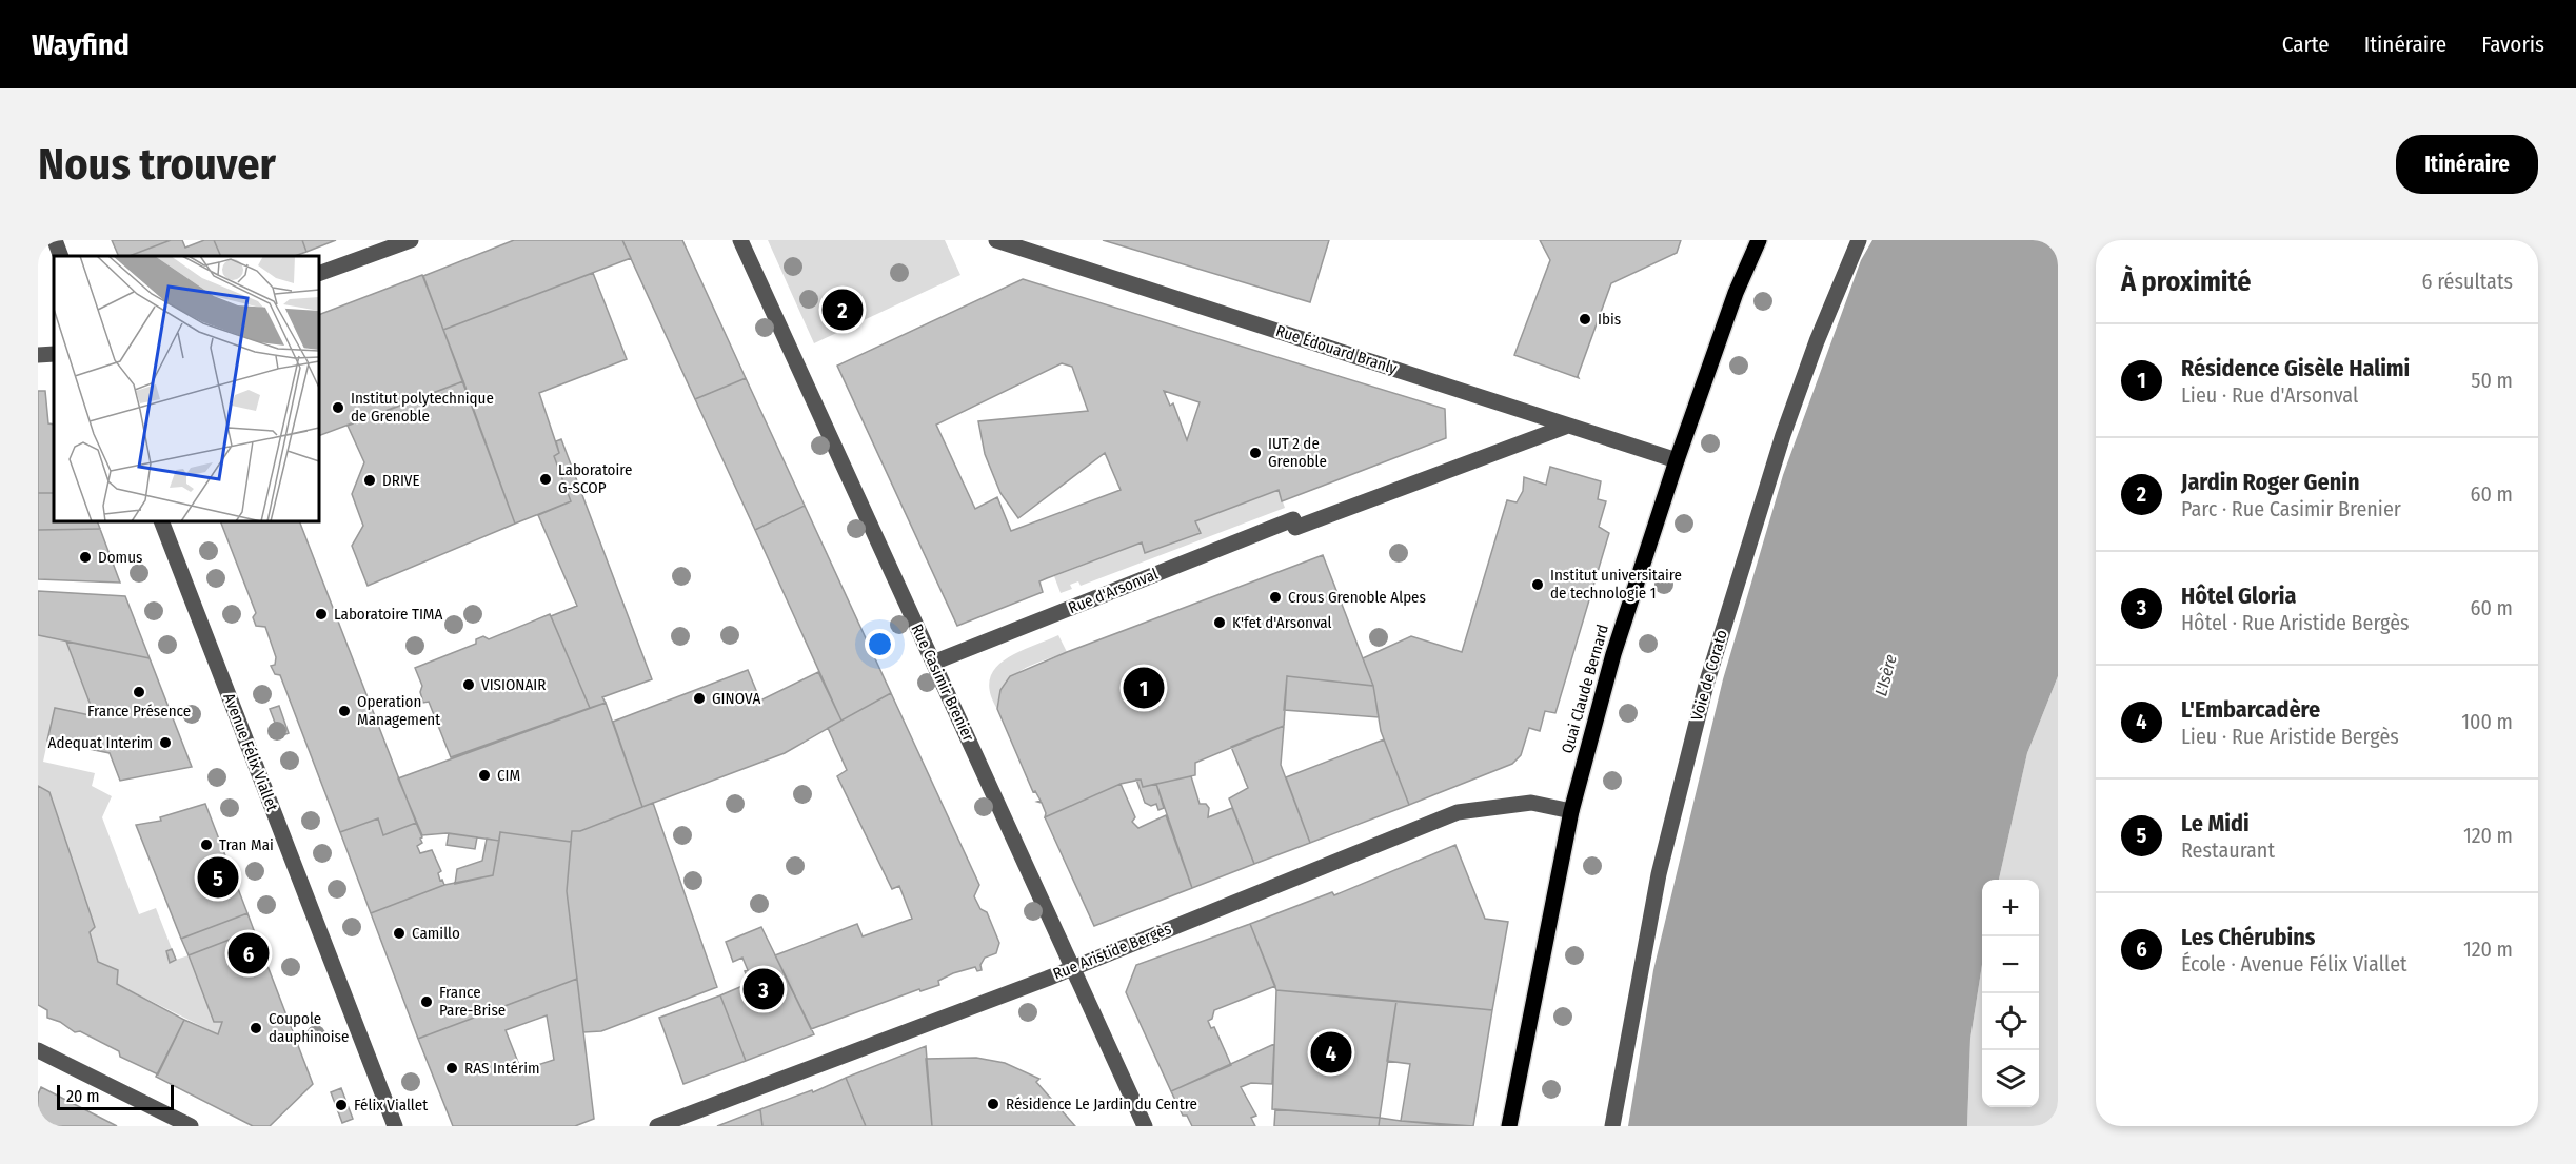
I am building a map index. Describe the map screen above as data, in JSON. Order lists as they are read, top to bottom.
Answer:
{
  "streets": {
    "main road": ["Quai Claude Bernard"],
    "street": [
      "Rue Édouard Branly",
      "Rue d'Arsonval",
      "Voie de Corato",
      "Rue Casimir Brenier",
      "Avenue Félix Viallet",
      "Rue Aristide Bergès"
    ]
  },
  "crossings": [
    ["Rue Édouard Branly", "Rue d'Arsonval"],
    ["Rue Édouard Branly", "Quai Claude Bernard"],
    ["Rue d'Arsonval", "Rue Casimir Brenier"],
    ["Rue Casimir Brenier", "Rue Aristide Bergès"],
    ["Quai Claude Bernard", "Rue Aristide Bergès"]
  ],
  "water": ["L'Isère"],
  "places": [
    "Ibis",
    "Institut polytechnique de Grenoble",
    "IUT 2 de Grenoble",
    "Laboratoire G-SCOP",
    "DRIVE",
    "Domus",
    "Institut universitaire de technologie 1",
    "Crous Grenoble Alpes",
    "Laboratoire TIMA",
    "K'fet d'Arsonval",
    "VISIONAIR",
    "France Présence",
    "GINOVA",
    "Operation Management",
    "Adequat Interim",
    "CIM",
    "Tran Mai",
    "Camillo",
    "France Pare-Brise",
    "Coupole dauphinoise",
    "RAS Intérim",
    "Résidence Le Jardin du Centre",
    "Félix Viallet"
  ],
  "scale_bar": "20 m",
  "page": {
    "header": "Wayfind",
    "nav": ["Carte", "Itinéraire", "Favoris"],
    "buttons": "Itinéraire",
    "title": "Nous trouver",
    "heading": ["À proximité", "6 résultats"],
    "pins": [
      "2",
      "1",
      "5",
      "6",
      "3",
      "4"
    ],
    "list": [
      {
        "mark": "1",
        "name": "Résidence Gisèle Halimi",
        "note": "Lieu · Rue d'Arsonval",
        "value": "50 m"
      },
      {
        "mark": "2",
        "name": "Jardin Roger Genin",
        "note": "Parc · Rue Casimir Brenier",
        "value": "60 m"
      },
      {
        "mark": "3",
        "name": "Hôtel Gloria",
        "note": "Hôtel · Rue Aristide Bergès",
        "value": "60 m"
      },
      {
        "mark": "4",
        "name": "L'Embarcadère",
        "note": "Lieu · Rue Aristide Bergès",
        "value": "100 m"
      },
      {
        "mark": "5",
        "name": "Le Midi",
        "note": "Restaurant",
        "value": "120 m"
      },
      {
        "mark": "6",
        "name": "Les Chérubins",
        "note": "École · Avenue Félix Viallet",
        "value": "120 m"
      }
    ],
    "map_buttons": ["+", "−"],
    "scale": "20 m"
  }
}
